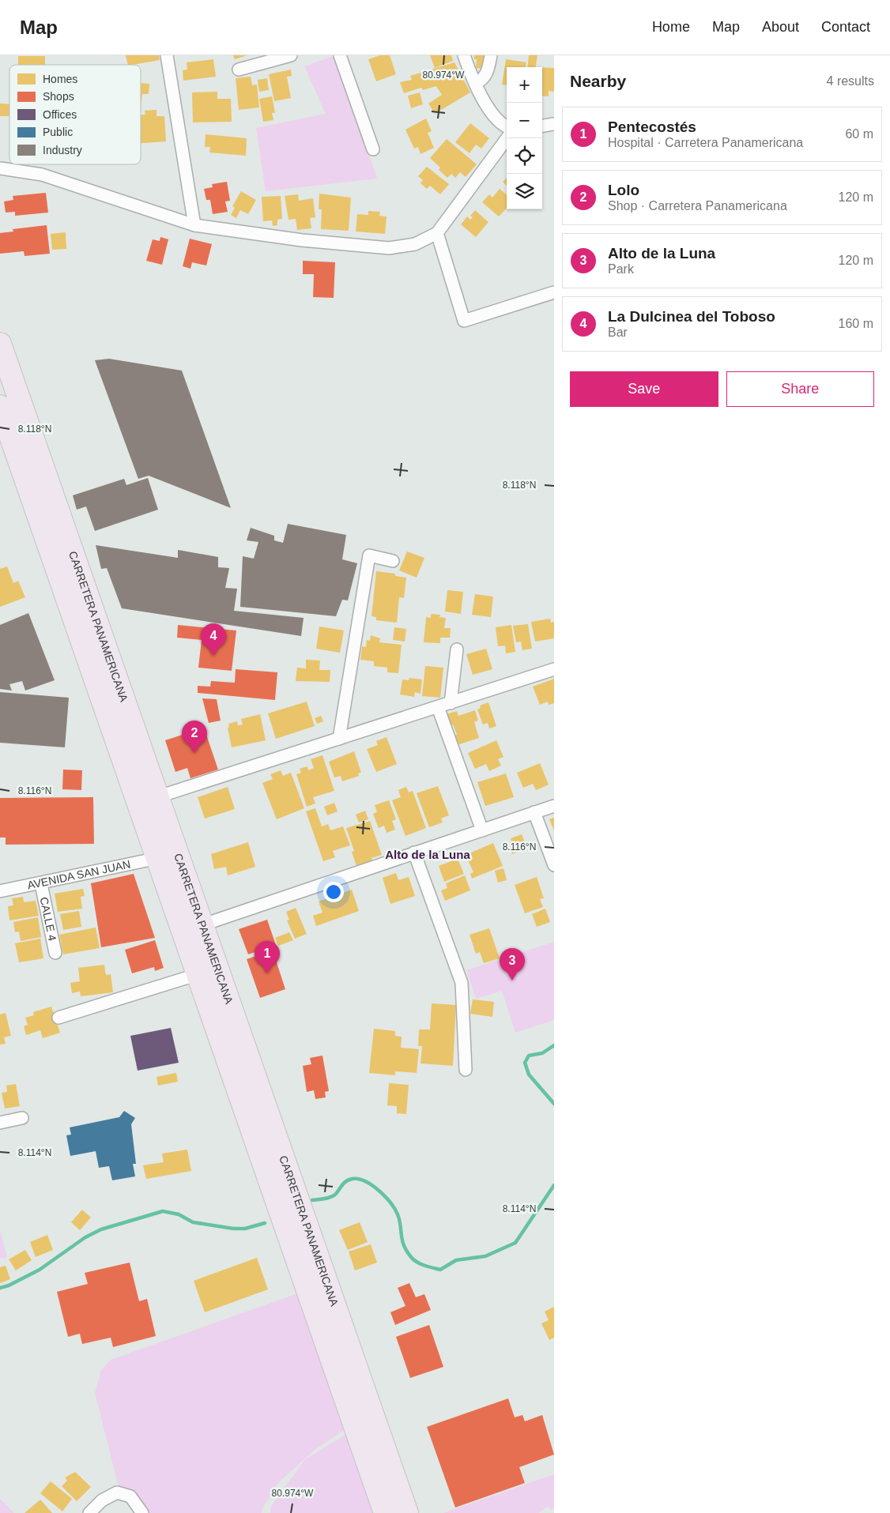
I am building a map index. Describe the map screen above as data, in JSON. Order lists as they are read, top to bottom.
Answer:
{
  "streets": {
    "highway": ["CARRETERA PANAMERICANA"],
    "street": ["AVENIDA SAN JUAN", "CALLE 4"]
  },
  "crossings": [
    ["CARRETERA PANAMERICANA", "AVENIDA SAN JUAN"],
    ["AVENIDA SAN JUAN", "CALLE 4"]
  ],
  "districts": ["Alto de la Luna"],
  "legend": [
    "Homes",
    "Shops",
    "Offices",
    "Public",
    "Industry"
  ],
  "page": {
    "header": "Map",
    "nav": [
      "Home",
      "Map",
      "About",
      "Contact"
    ],
    "heading": ["Nearby", "4 results"],
    "map_buttons": ["+", "−"],
    "list": [
      {
        "mark": "1",
        "name": "Pentecostés",
        "note": "Hospital · Carretera Panamericana",
        "value": "60 m"
      },
      {
        "mark": "2",
        "name": "Lolo",
        "note": "Shop · Carretera Panamericana",
        "value": "120 m"
      },
      {
        "mark": "3",
        "name": "Alto de la Luna",
        "note": "Park",
        "value": "120 m"
      },
      {
        "mark": "4",
        "name": "La Dulcinea del Toboso",
        "note": "Bar",
        "value": "160 m"
      }
    ],
    "buttons": ["Save", "Share"],
    "pins": [
      "4",
      "2",
      "1",
      "3"
    ]
  },
  "coordinates": [
    "80.974°W",
    "8.118°N",
    "8.116°N",
    "8.114°N"
  ]
}
